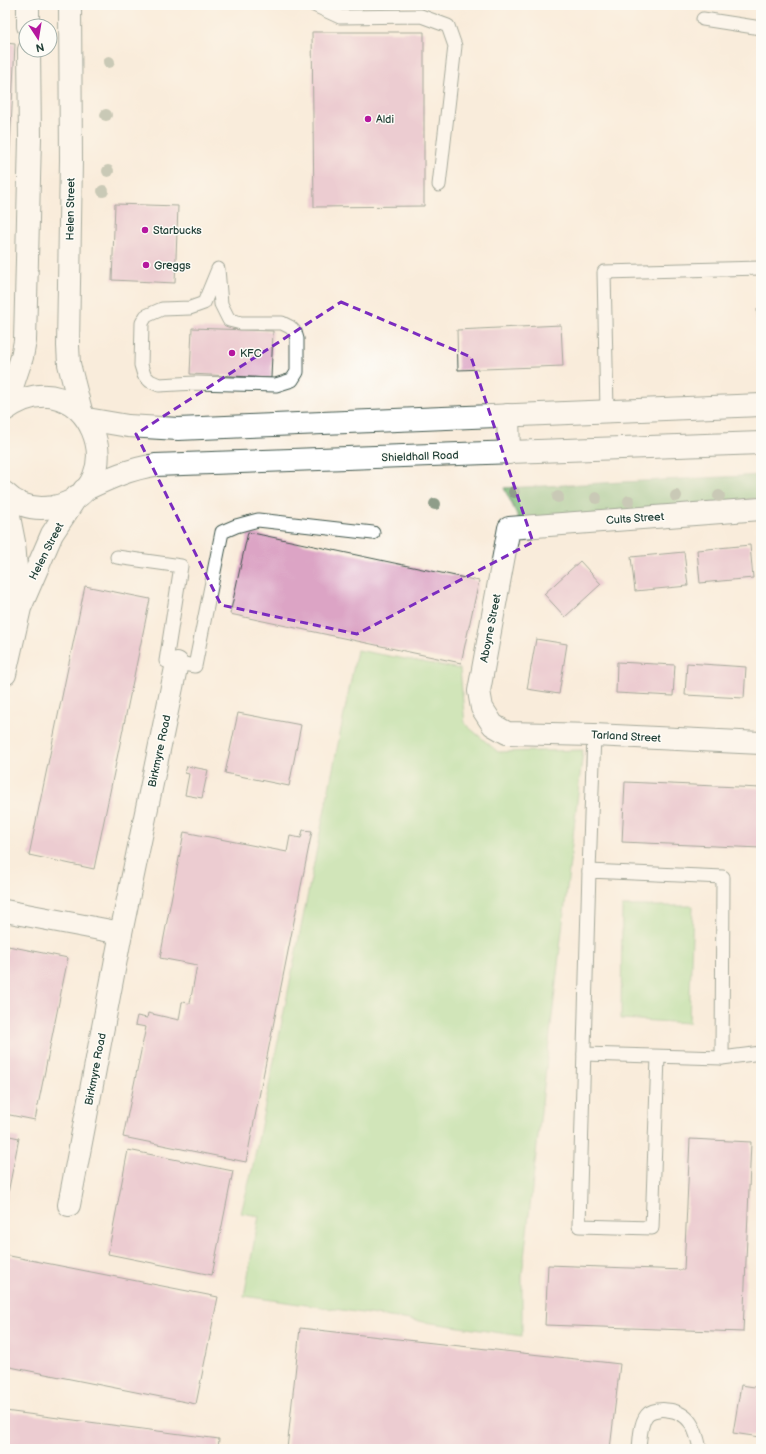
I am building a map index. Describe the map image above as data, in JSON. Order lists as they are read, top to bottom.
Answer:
{
  "streets": {
    "street": [
      "Helen Street",
      "Shieldhall Road",
      "Cults Street",
      "Aboyne Street",
      "Tarland Street",
      "Birkmyre Road"
    ]
  },
  "crossings": [
    ["Helen Street", "Shieldhall Road"],
    ["Cults Street", "Aboyne Street"],
    ["Aboyne Street", "Tarland Street"]
  ],
  "places": [
    "Aldi",
    "Starbucks",
    "Greggs",
    "KFC"
  ],
  "north": "bottom"
}
